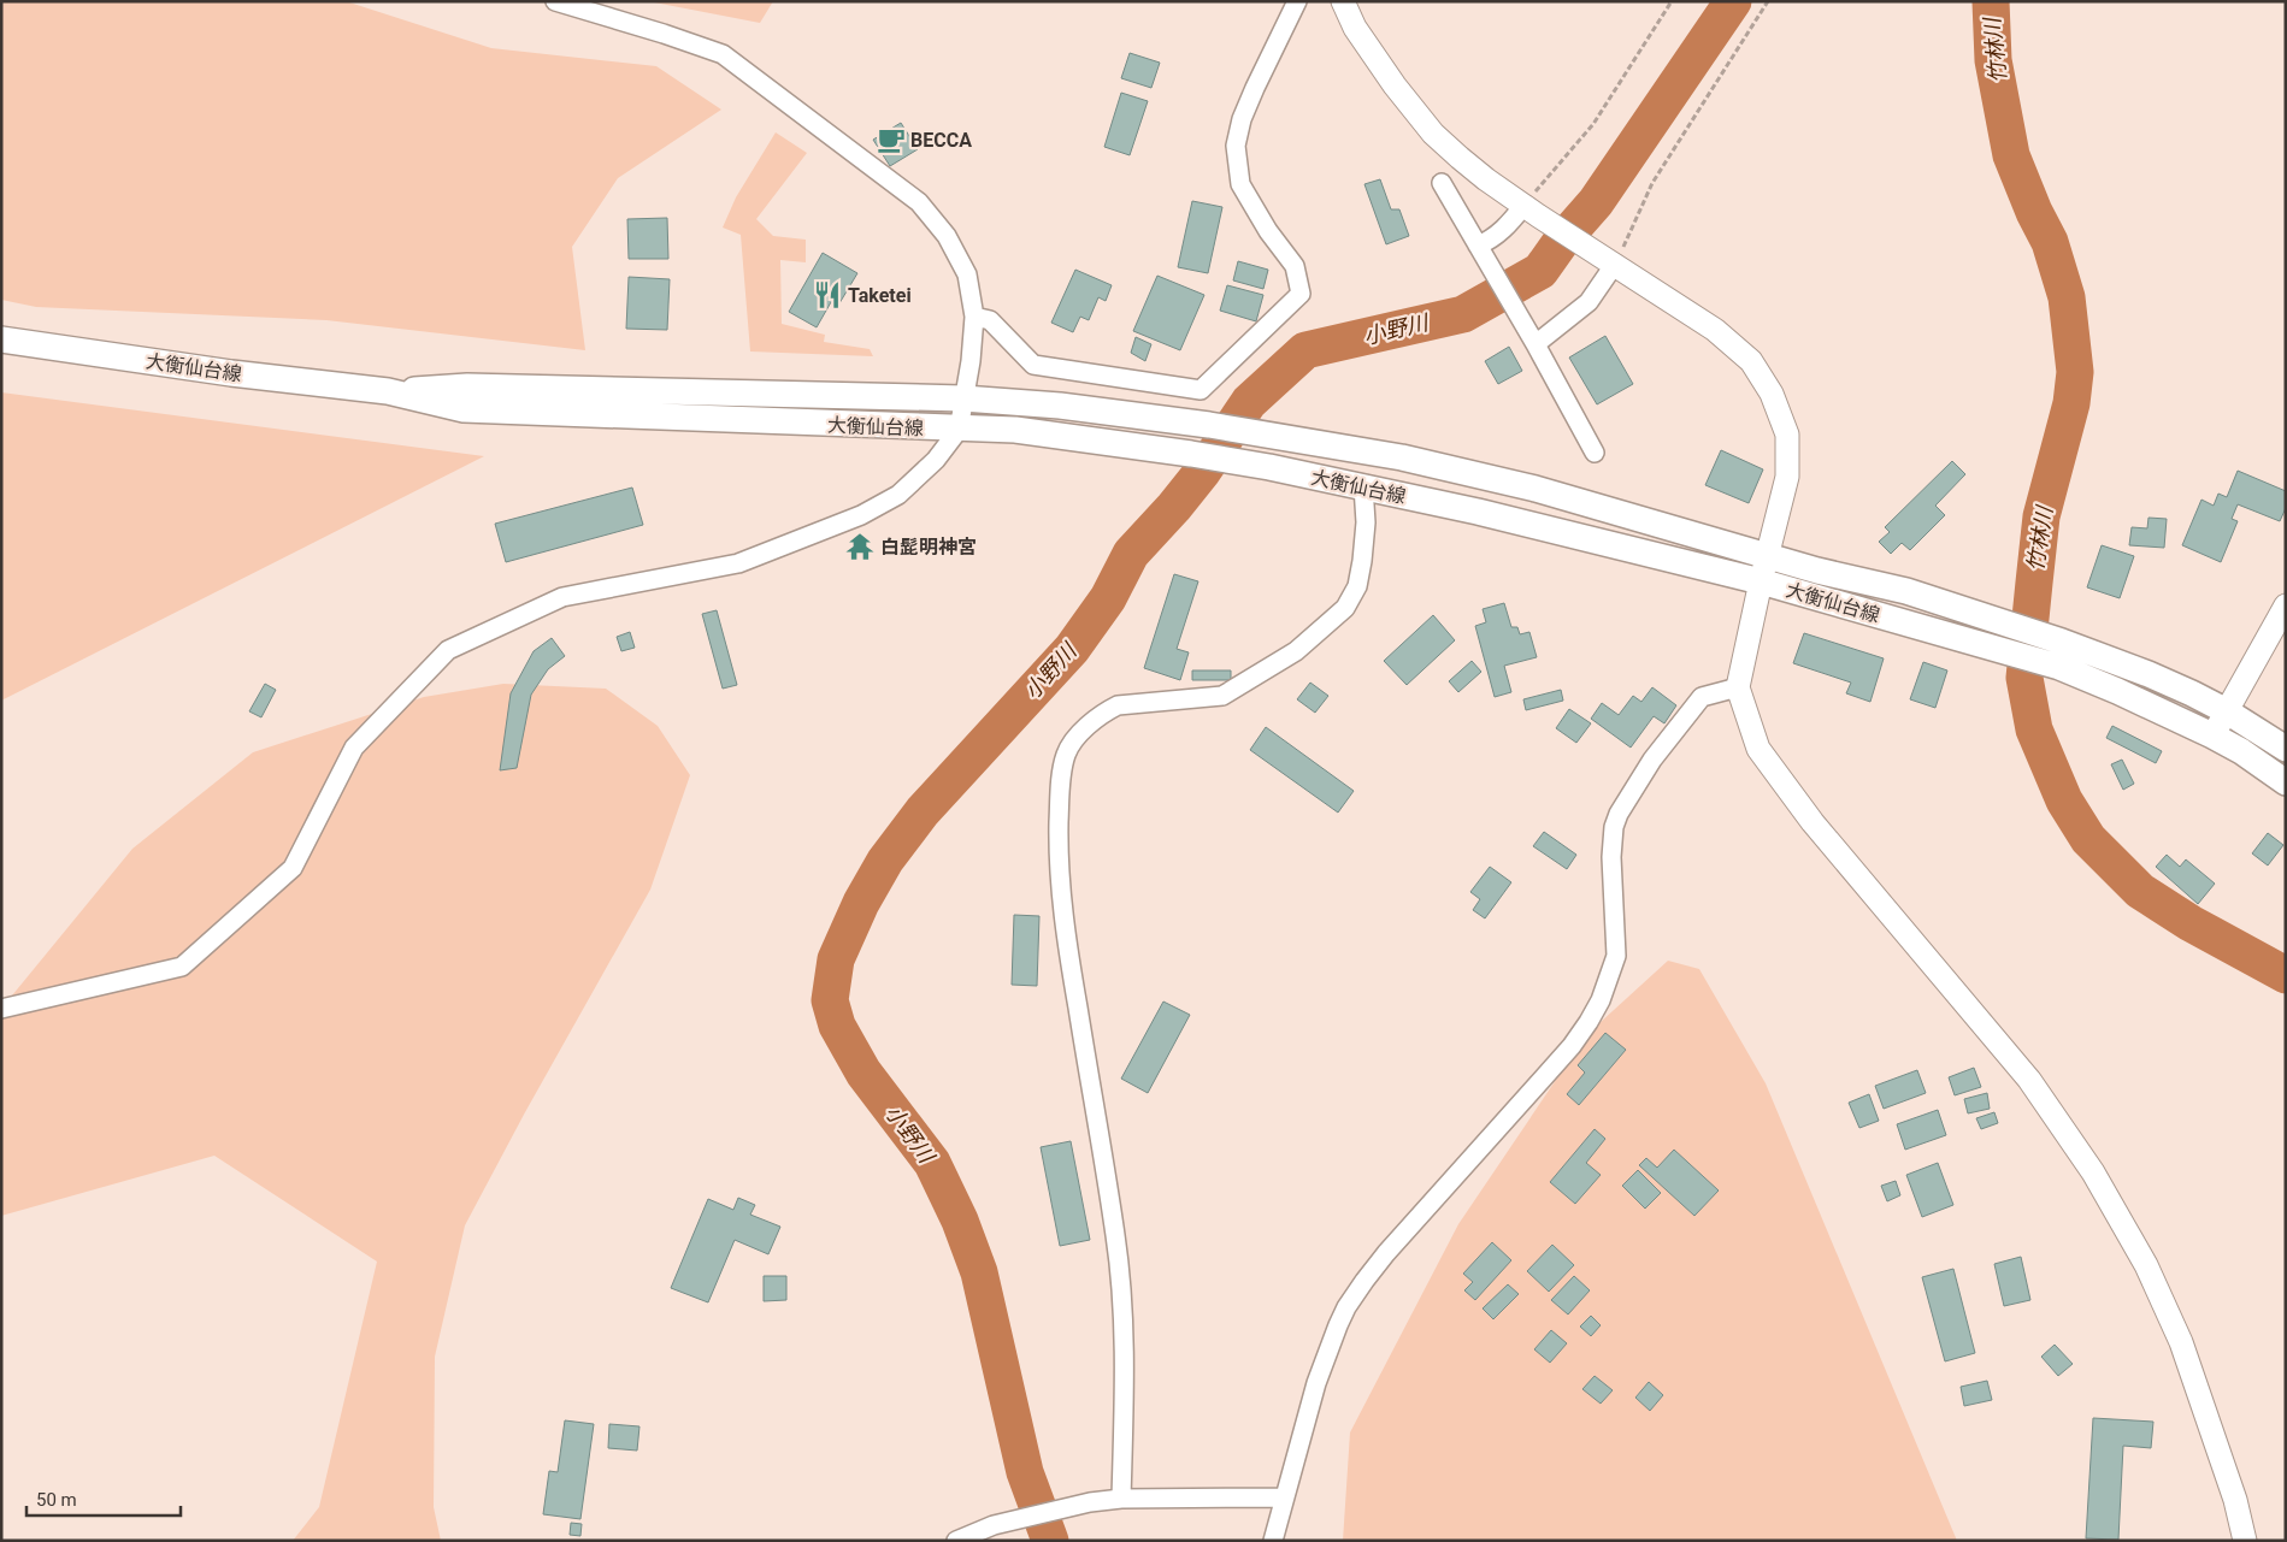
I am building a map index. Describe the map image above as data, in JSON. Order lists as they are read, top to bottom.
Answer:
{
  "streets": {
    "main road": ["大衡仙台線"]
  },
  "water": ["竹林川", "小野川"],
  "places": {
    "cafe": ["BECCA"],
    "restaurant": ["Taketei"],
    "temple": ["白髭明神宮"]
  },
  "scale_bar": "50 m"
}
